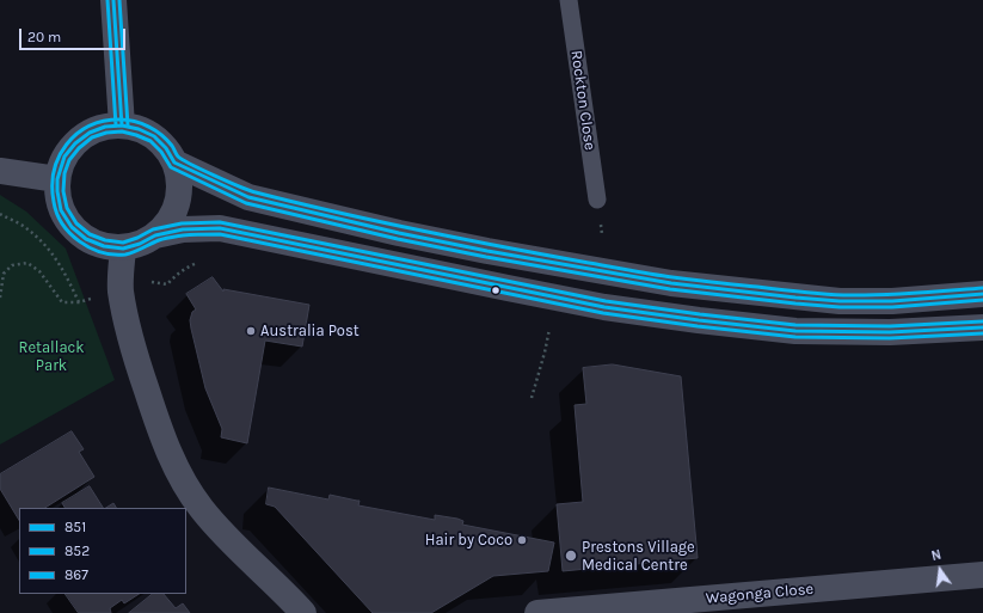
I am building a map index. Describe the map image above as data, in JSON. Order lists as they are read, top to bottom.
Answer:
{
  "streets": {
    "street": ["Wagonga Close"],
    "lane": ["Rockton Close"]
  },
  "parks": ["Retallack Park"],
  "places": ["Australia Post", "Hair by Coco", "Prestons Village Medical Centre"],
  "lines": ["transit line 851", "transit line 852", "transit line 867"],
  "legend": ["851", "852", "867"],
  "scale_bar": "20 m",
  "north": "top"
}
